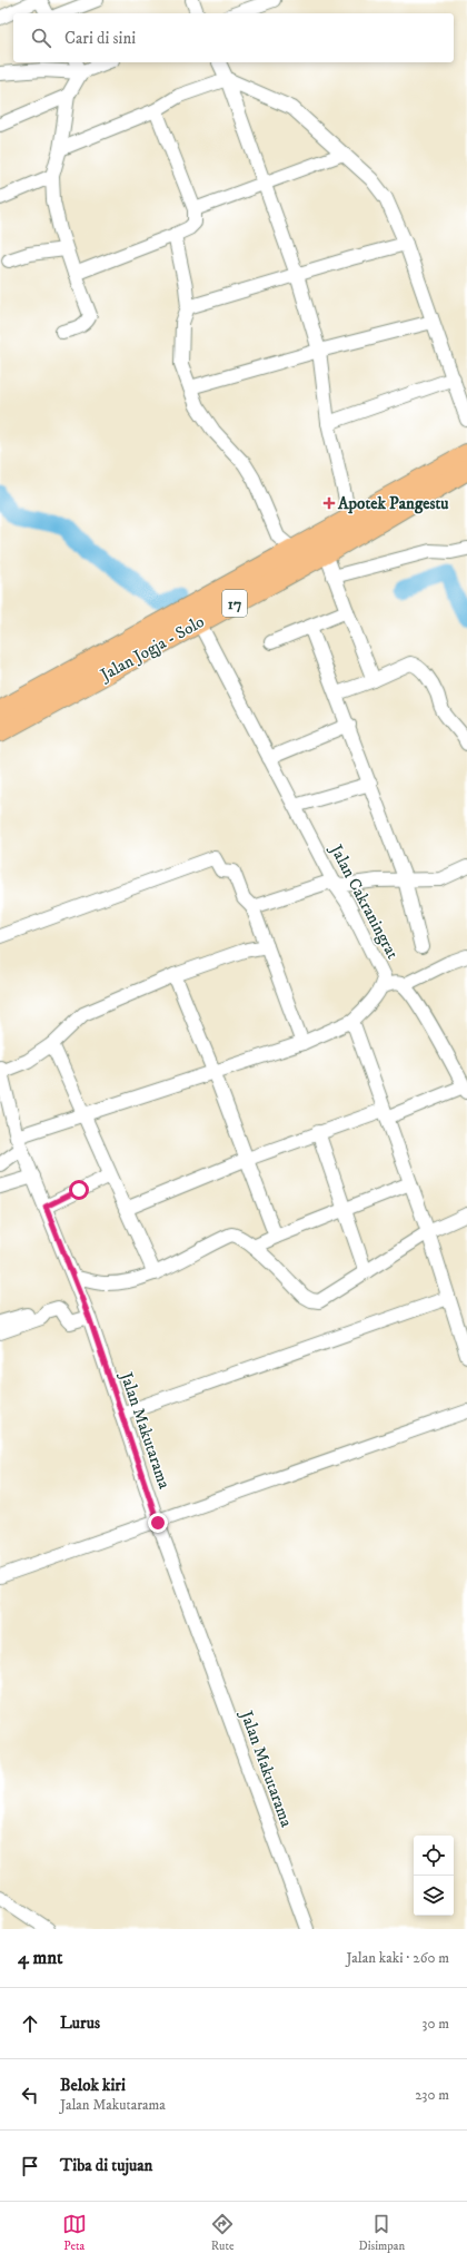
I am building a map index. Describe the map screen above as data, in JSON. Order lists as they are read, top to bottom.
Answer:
{
  "streets": {
    "highway": ["17", "Jalan Jogja - Solo"],
    "street": ["Jalan Cakraningrat", "Jalan Makutarama"]
  },
  "crossings": [
    ["Jalan Jogja - Solo", "Jalan Cakraningrat"]
  ],
  "places": {
    "health": ["Apotek Pangestu"]
  },
  "page": {
    "search": "Cari di sini",
    "heading": ["4 mnt", "Jalan kaki · 260 m"],
    "list": [
      ["Lurus", "30 m"],
      ["Belok kiri", "Jalan Makutarama", "230 m"],
      "Tiba di tujuan"
    ],
    "nav": ["Peta", "Rute", "Disimpan"]
  }
}
